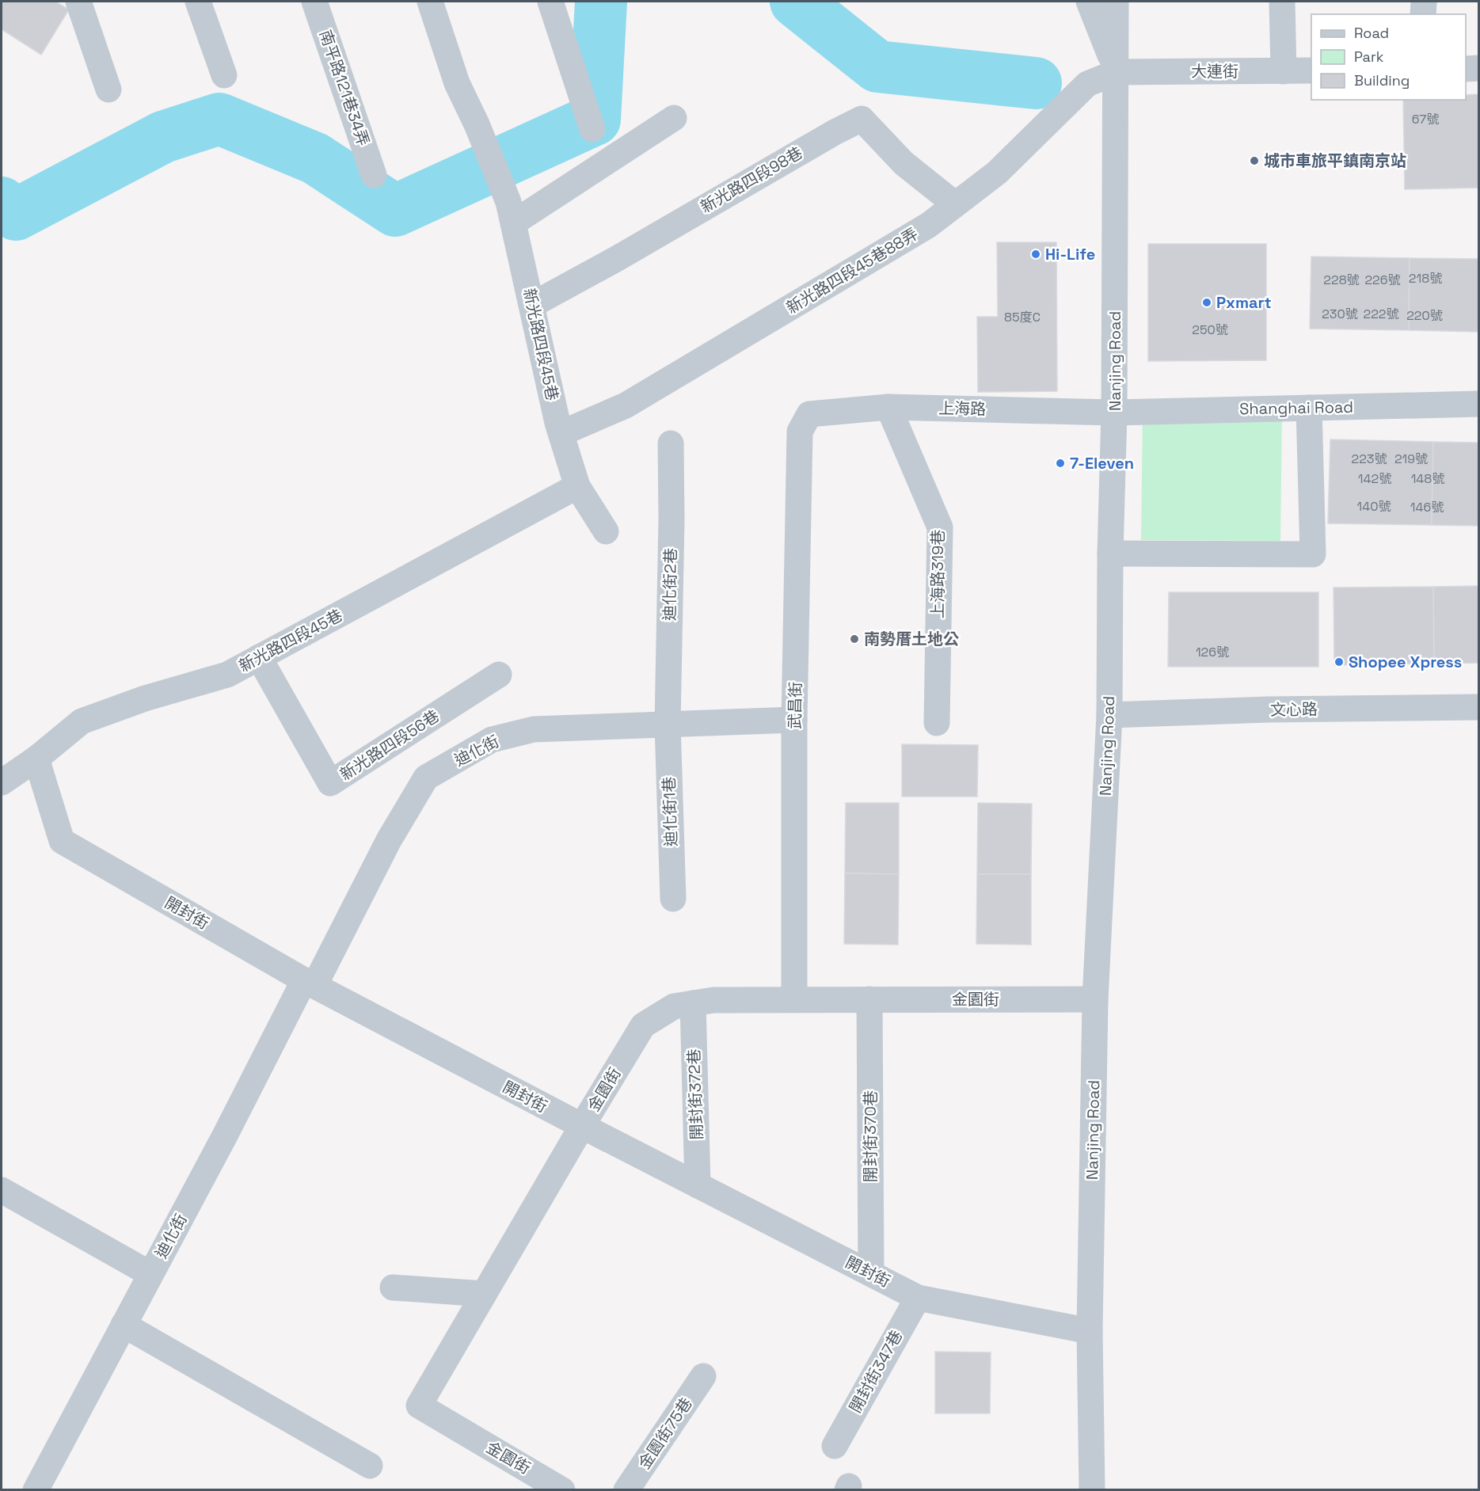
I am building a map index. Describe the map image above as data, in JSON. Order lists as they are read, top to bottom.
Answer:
{
  "streets": {
    "street": [
      "大連街",
      "南平路121巷34弄",
      "新光路四段98巷",
      "新光路四段45巷88弄",
      "新光路四段45巷",
      "Nanjing Road",
      "Shanghai Road",
      "上海路",
      "上海路319巷",
      "迪化街2巷",
      "武昌街",
      "文心路",
      "新光路四段56巷",
      "迪化街",
      "迪化街1巷",
      "開封街",
      "金園街",
      "開封街372巷",
      "開封街370巷",
      "開封街347巷",
      "金園街75巷"
    ]
  },
  "crossings": [
    ["大連街", "新光路四段45巷88弄"],
    ["大連街", "Nanjing Road"],
    ["新光路四段98巷", "新光路四段45巷88弄"],
    ["新光路四段98巷", "新光路四段45巷"],
    ["新光路四段45巷88弄", "新光路四段45巷"],
    ["新光路四段45巷88弄", "Nanjing Road"],
    ["新光路四段45巷", "新光路四段56巷"],
    ["新光路四段45巷", "開封街"],
    ["Nanjing Road", "Shanghai Road"],
    ["Nanjing Road", "上海路"],
    ["Nanjing Road", "文心路"],
    ["Nanjing Road", "開封街"],
    ["Nanjing Road", "金園街"],
    ["Shanghai Road", "上海路"],
    ["上海路", "上海路319巷"],
    ["上海路", "武昌街"],
    ["迪化街2巷", "迪化街"],
    ["迪化街2巷", "迪化街1巷"],
    ["武昌街", "迪化街"],
    ["武昌街", "金園街"],
    ["迪化街", "迪化街1巷"],
    ["迪化街", "開封街"],
    ["開封街", "金園街"],
    ["開封街", "開封街372巷"],
    ["開封街", "開封街370巷"],
    ["開封街", "開封街347巷"],
    ["金園街", "開封街372巷"],
    ["金園街", "開封街370巷"]
  ],
  "places": [
    "城市車旅平鎮南京站",
    "Hi-Life",
    "Pxmart",
    "7-Eleven",
    "南勢厝土地公",
    "Shopee Xpress"
  ],
  "house_numbers": [
    "67號",
    "218號",
    "228號",
    "226號",
    "230號",
    "222號",
    "220號",
    "85度C",
    "250號",
    "223號",
    "219號",
    "142號",
    "148號",
    "140號",
    "146號",
    "126號"
  ],
  "legend": ["Road", "Park", "Building"]
}
